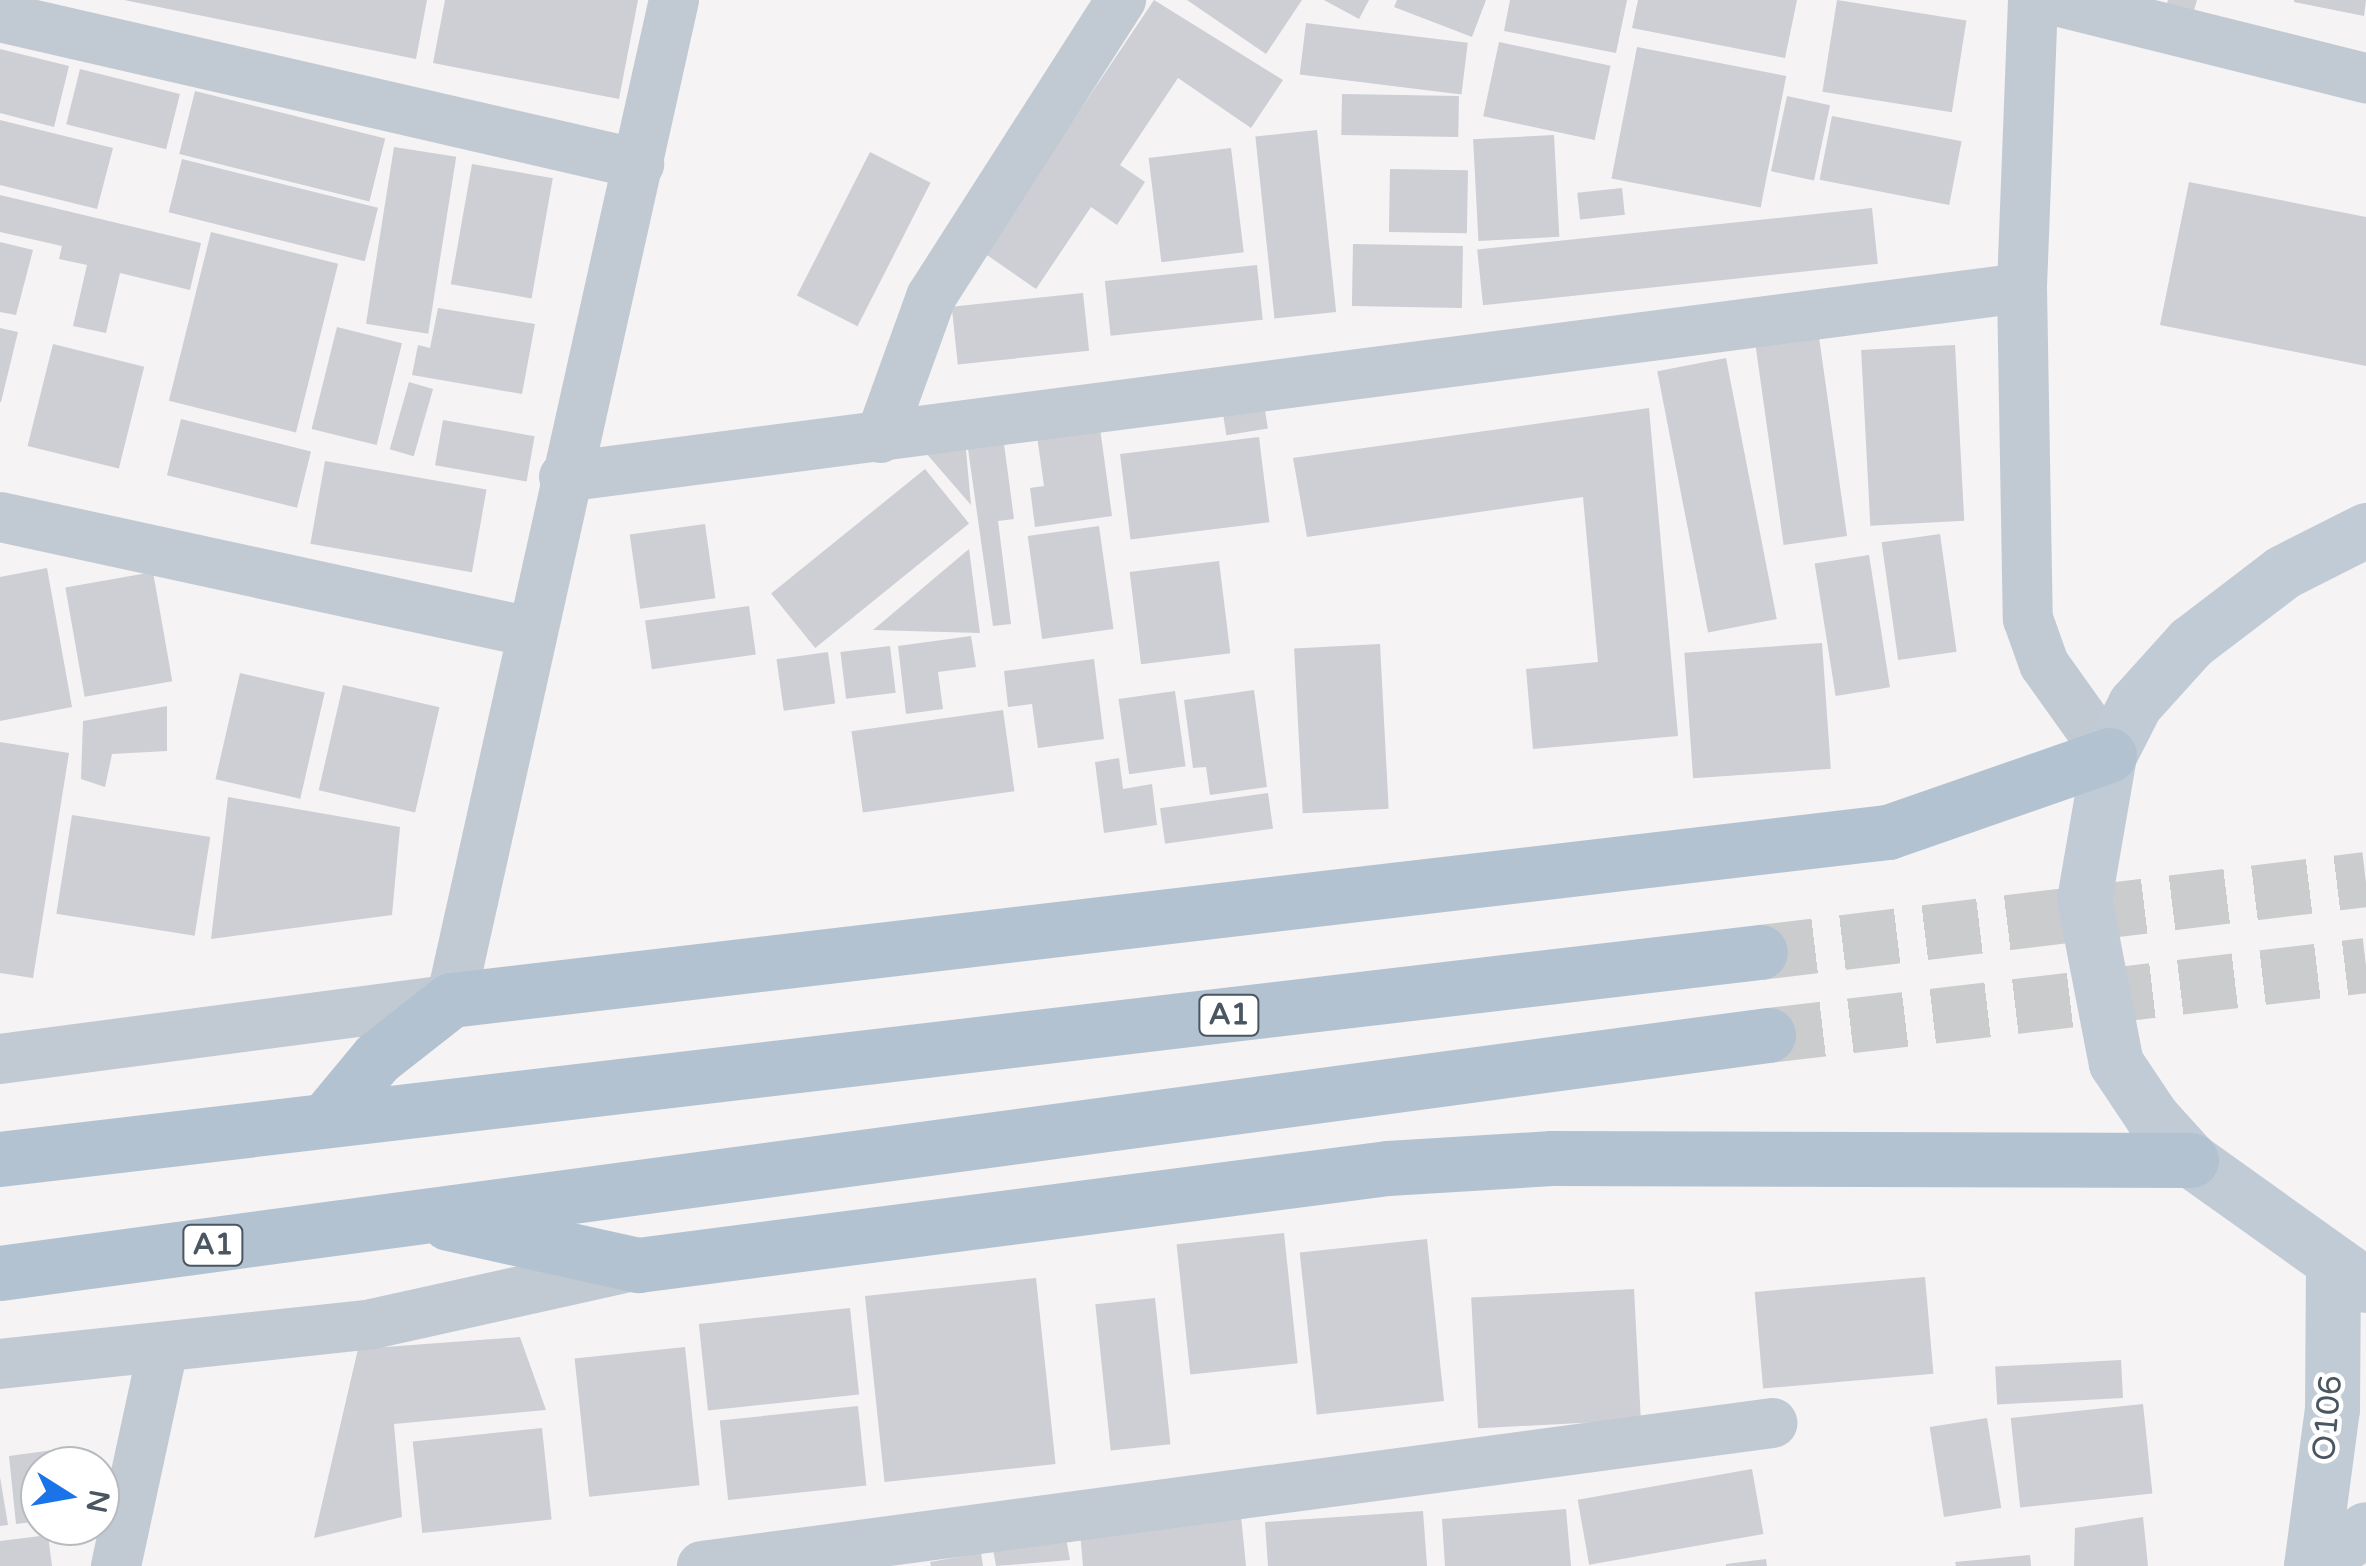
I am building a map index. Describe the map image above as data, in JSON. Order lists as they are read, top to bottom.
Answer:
{
  "streets": {
    "main road": ["A1", "O106"]
  },
  "north": "right"
}
